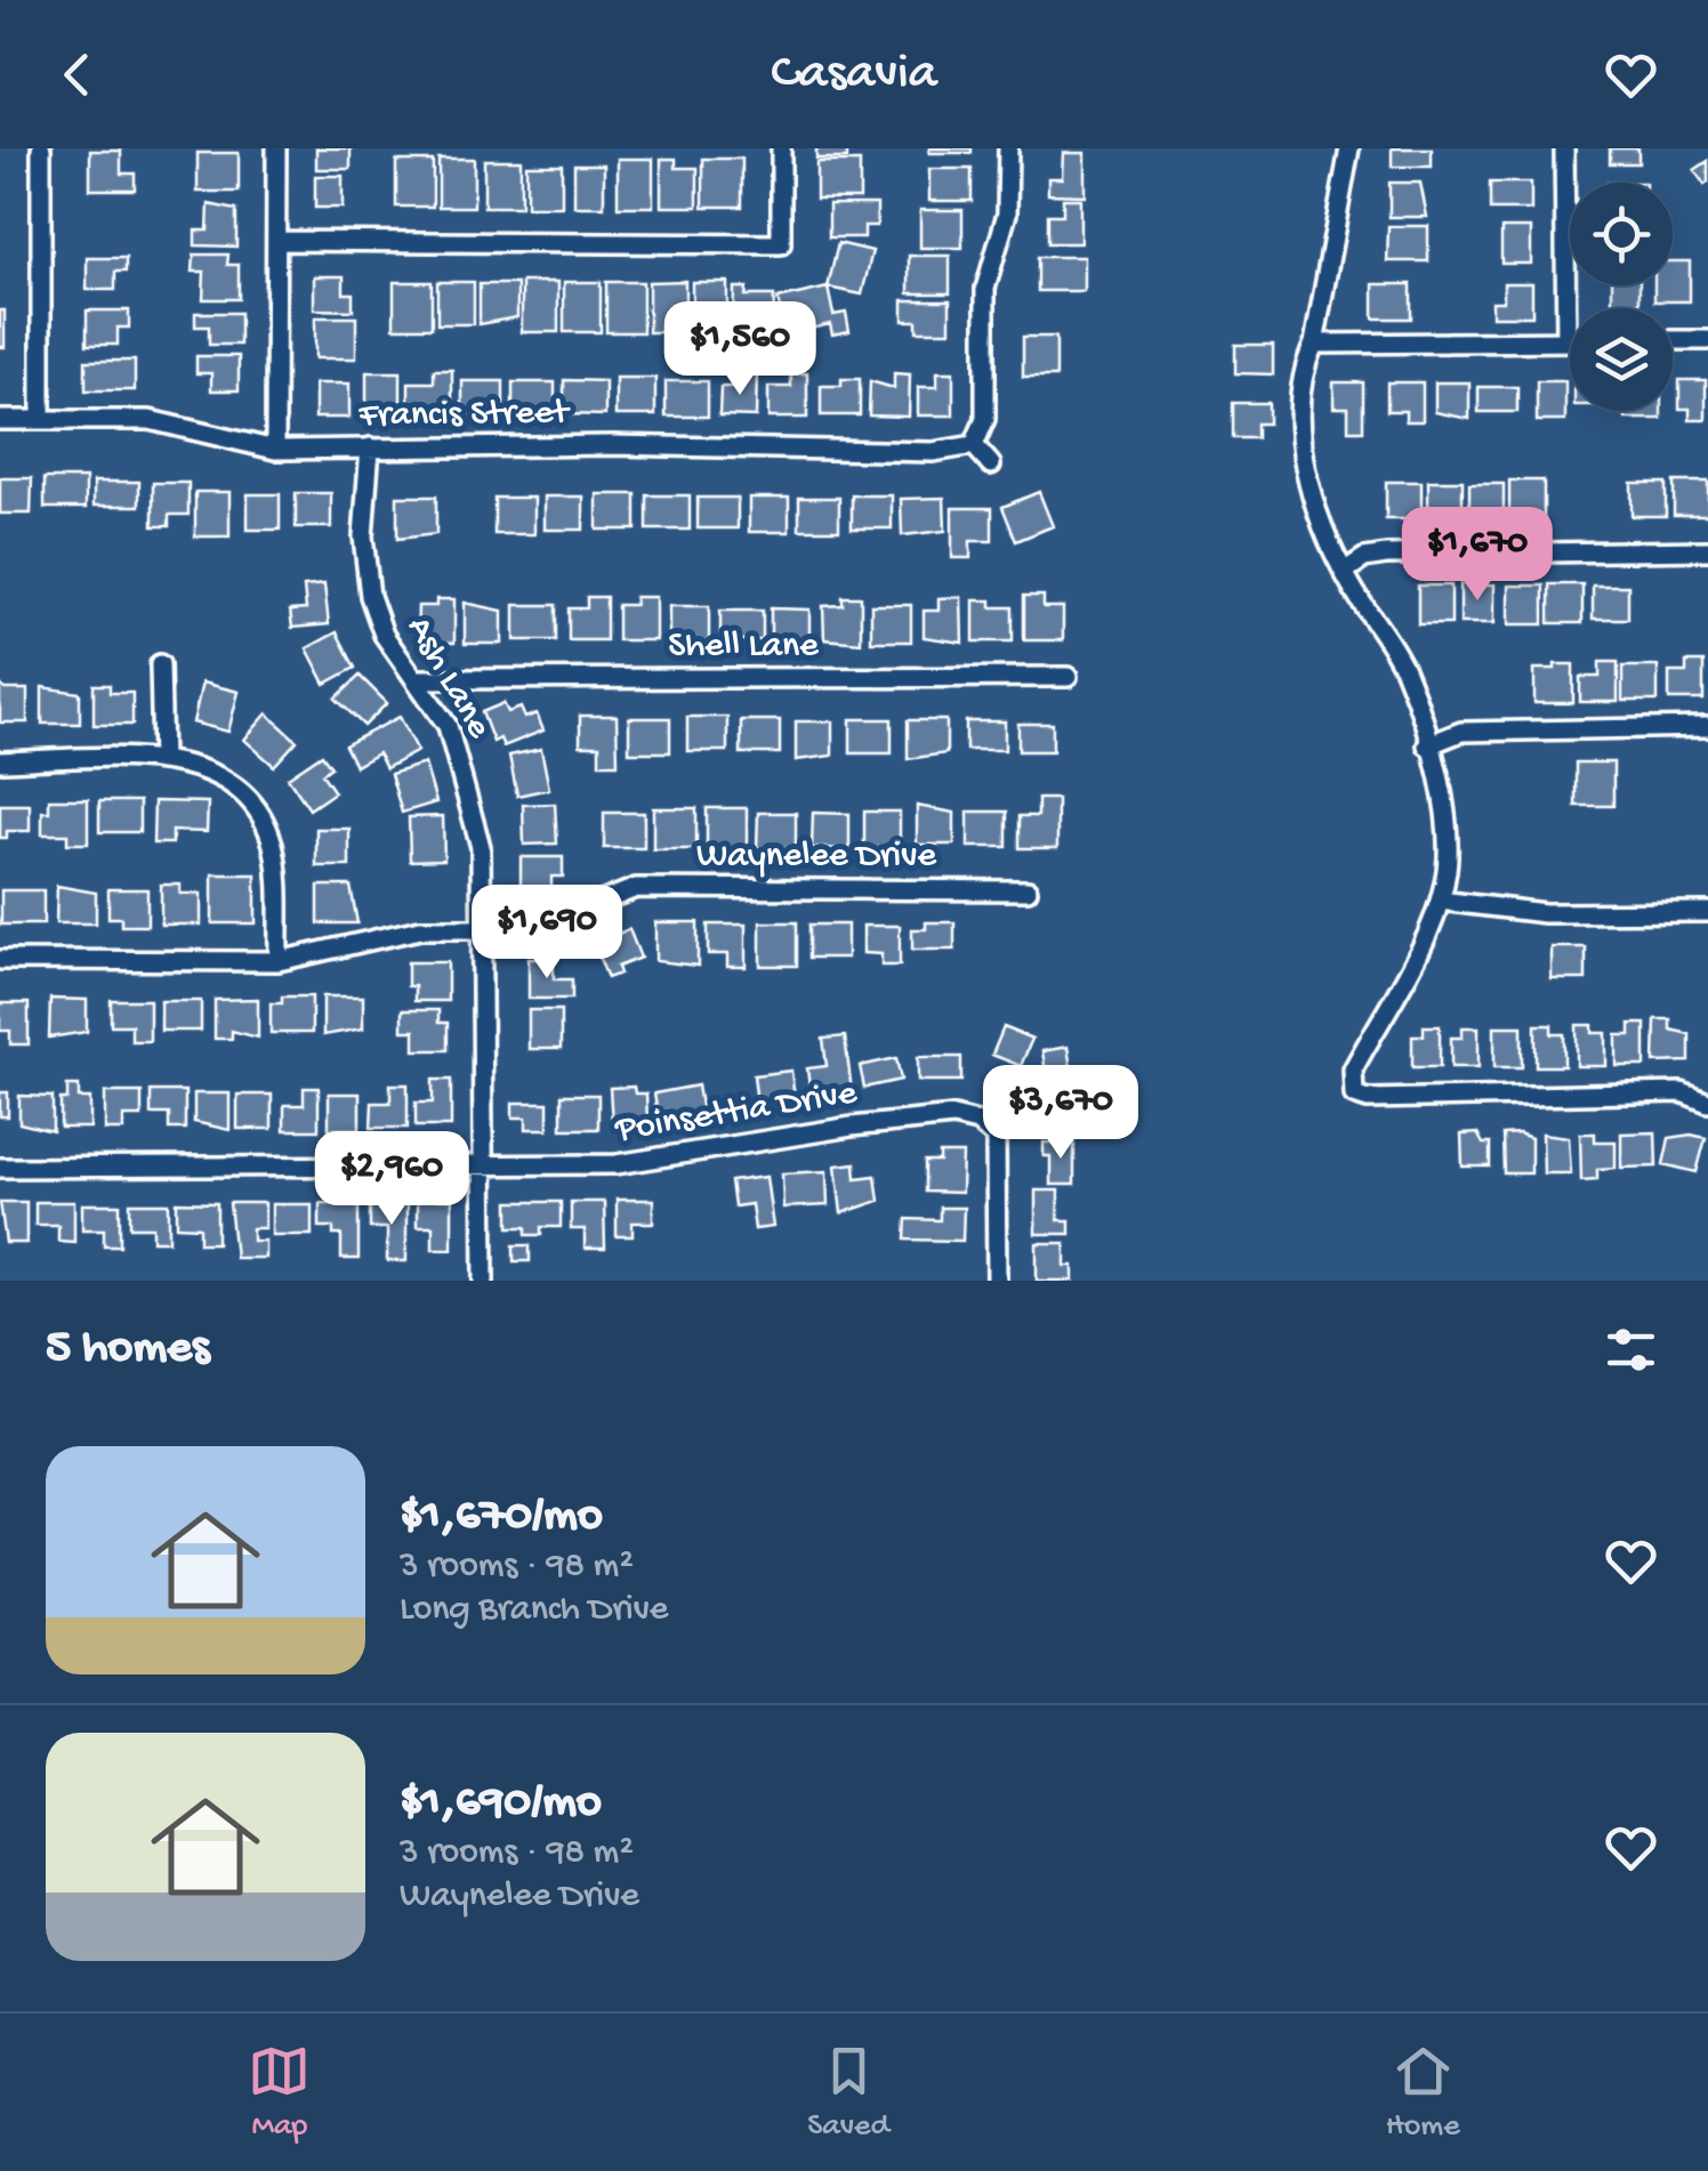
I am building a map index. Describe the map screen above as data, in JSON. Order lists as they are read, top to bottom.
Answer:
{
  "streets": {
    "street": [
      "Francis Street",
      "Shell Lane",
      "Ash Lane",
      "Waynelee Drive",
      "Poinsettia Drive"
    ]
  },
  "crossings": [
    ["Francis Street", "Ash Lane"],
    ["Shell Lane", "Ash Lane"],
    ["Ash Lane", "Waynelee Drive"],
    ["Ash Lane", "Poinsettia Drive"]
  ],
  "page": {
    "header": "Casavia",
    "price": [
      "$1,560",
      "$1,670",
      "$1,690",
      "$3,670",
      "$2,960"
    ],
    "heading": "5 homes",
    "list": [
      {
        "name": "$1,670/mo",
        "note": "3 rooms · 98 m² · Long Branch Drive"
      },
      {
        "name": "$1,690/mo",
        "note": "3 rooms · 98 m² · Waynelee Drive"
      }
    ],
    "tabs": ["Map", "Saved", "Home"]
  }
}
